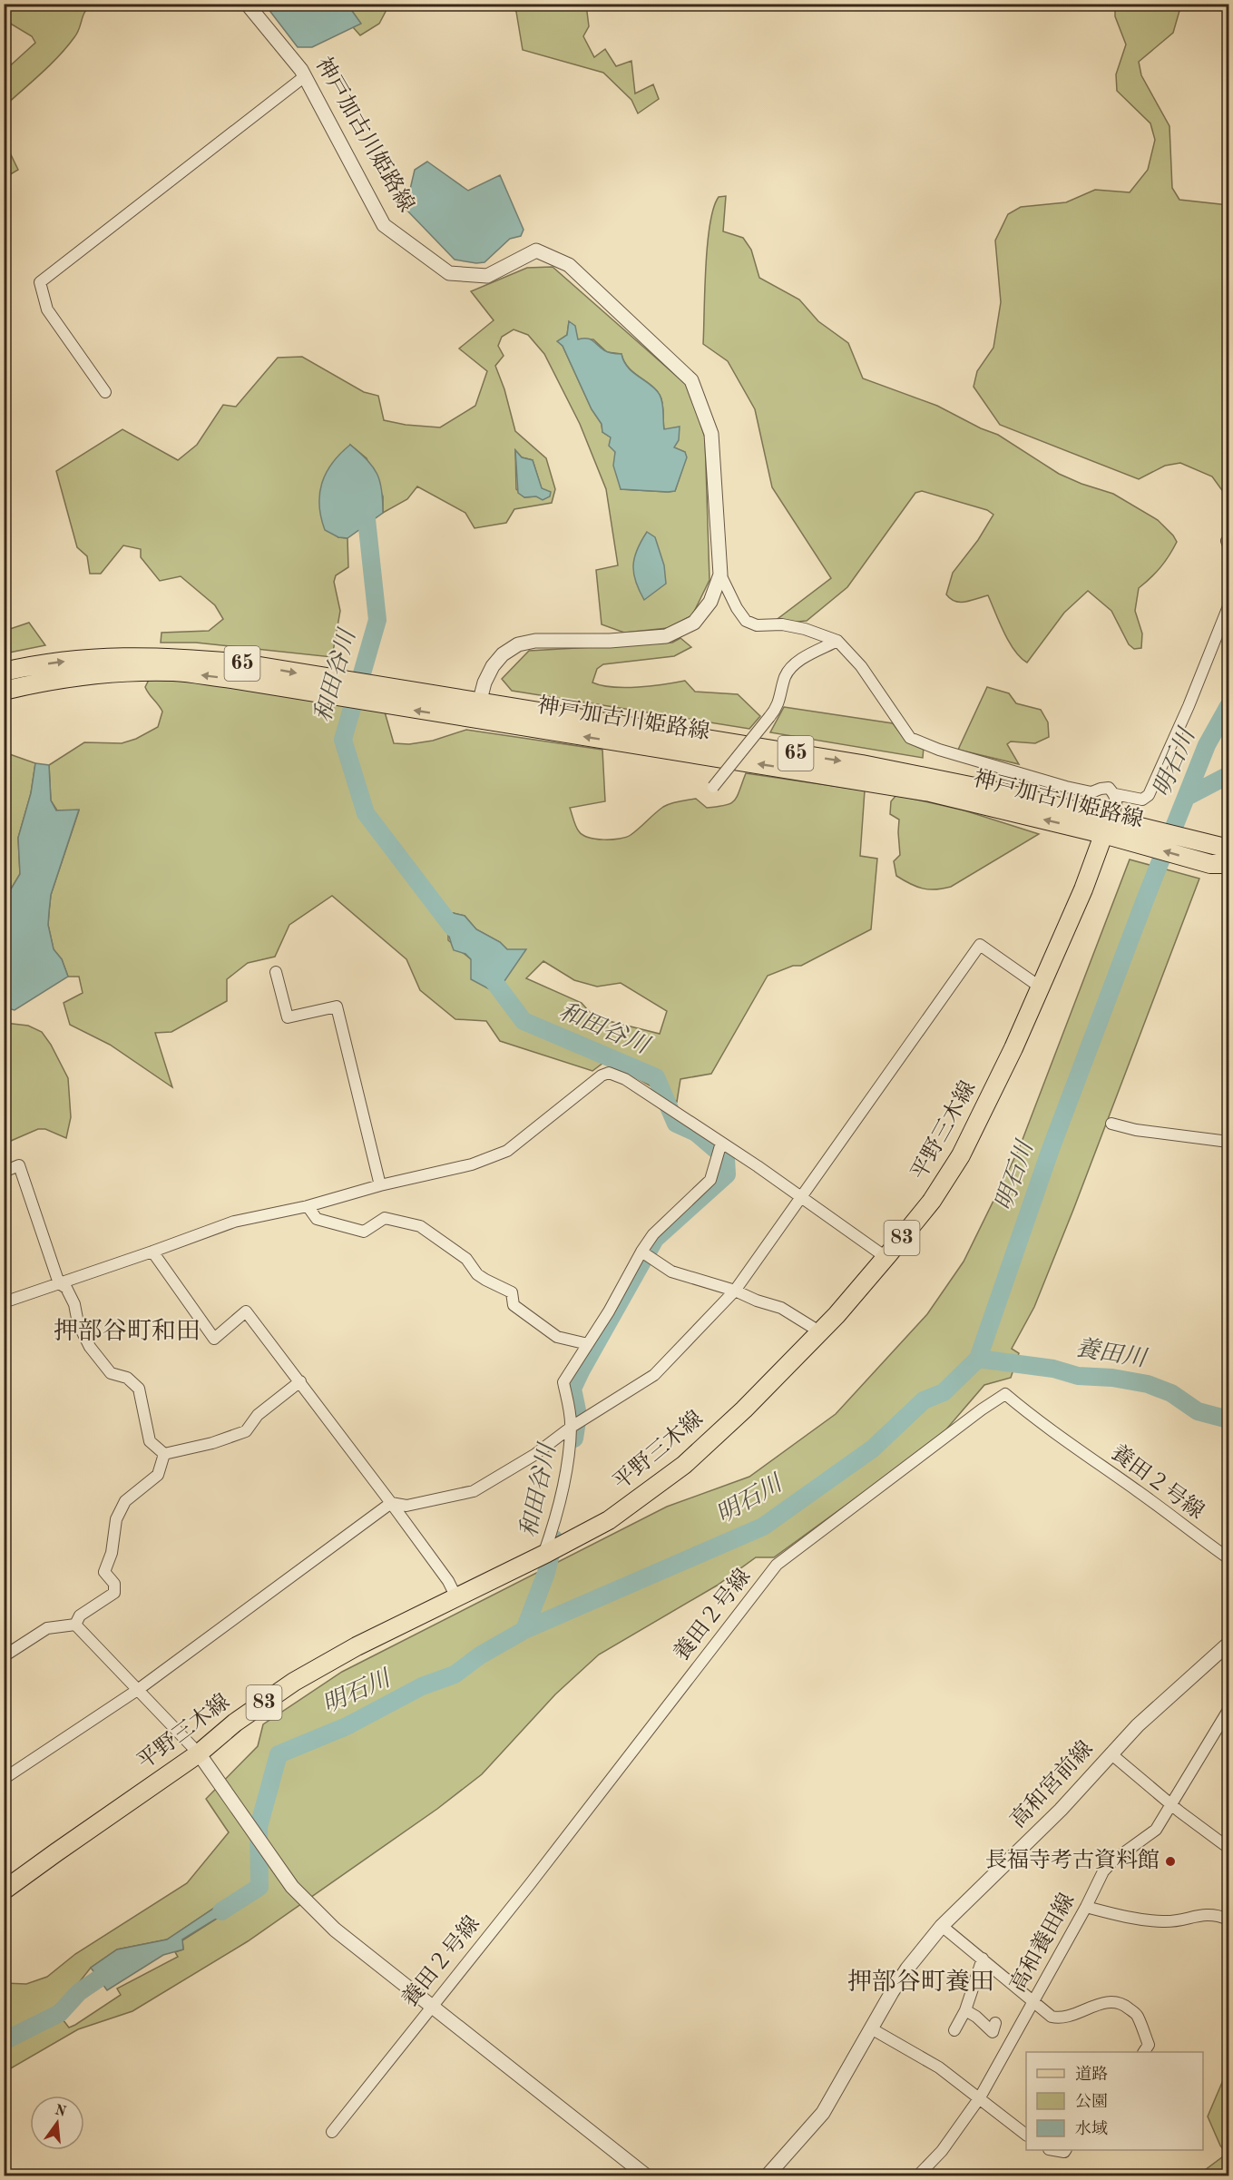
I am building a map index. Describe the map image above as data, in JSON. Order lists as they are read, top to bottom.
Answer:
{
  "streets": {
    "main road": [
      "神戸加古川姫路線",
      "65",
      "平野三木線",
      "83"
    ],
    "street": ["養田２号線", "高和宮前線", "高和養田線"]
  },
  "crossings": [
    ["神戸加古川姫路線", "平野三木線"]
  ],
  "districts": ["押部谷町和田", "押部谷町養田"],
  "water": ["和田谷川", "明石川", "養田川"],
  "places": ["長福寺考古資料館"],
  "legend": ["道路", "公園", "水域"],
  "north": "top"
}
